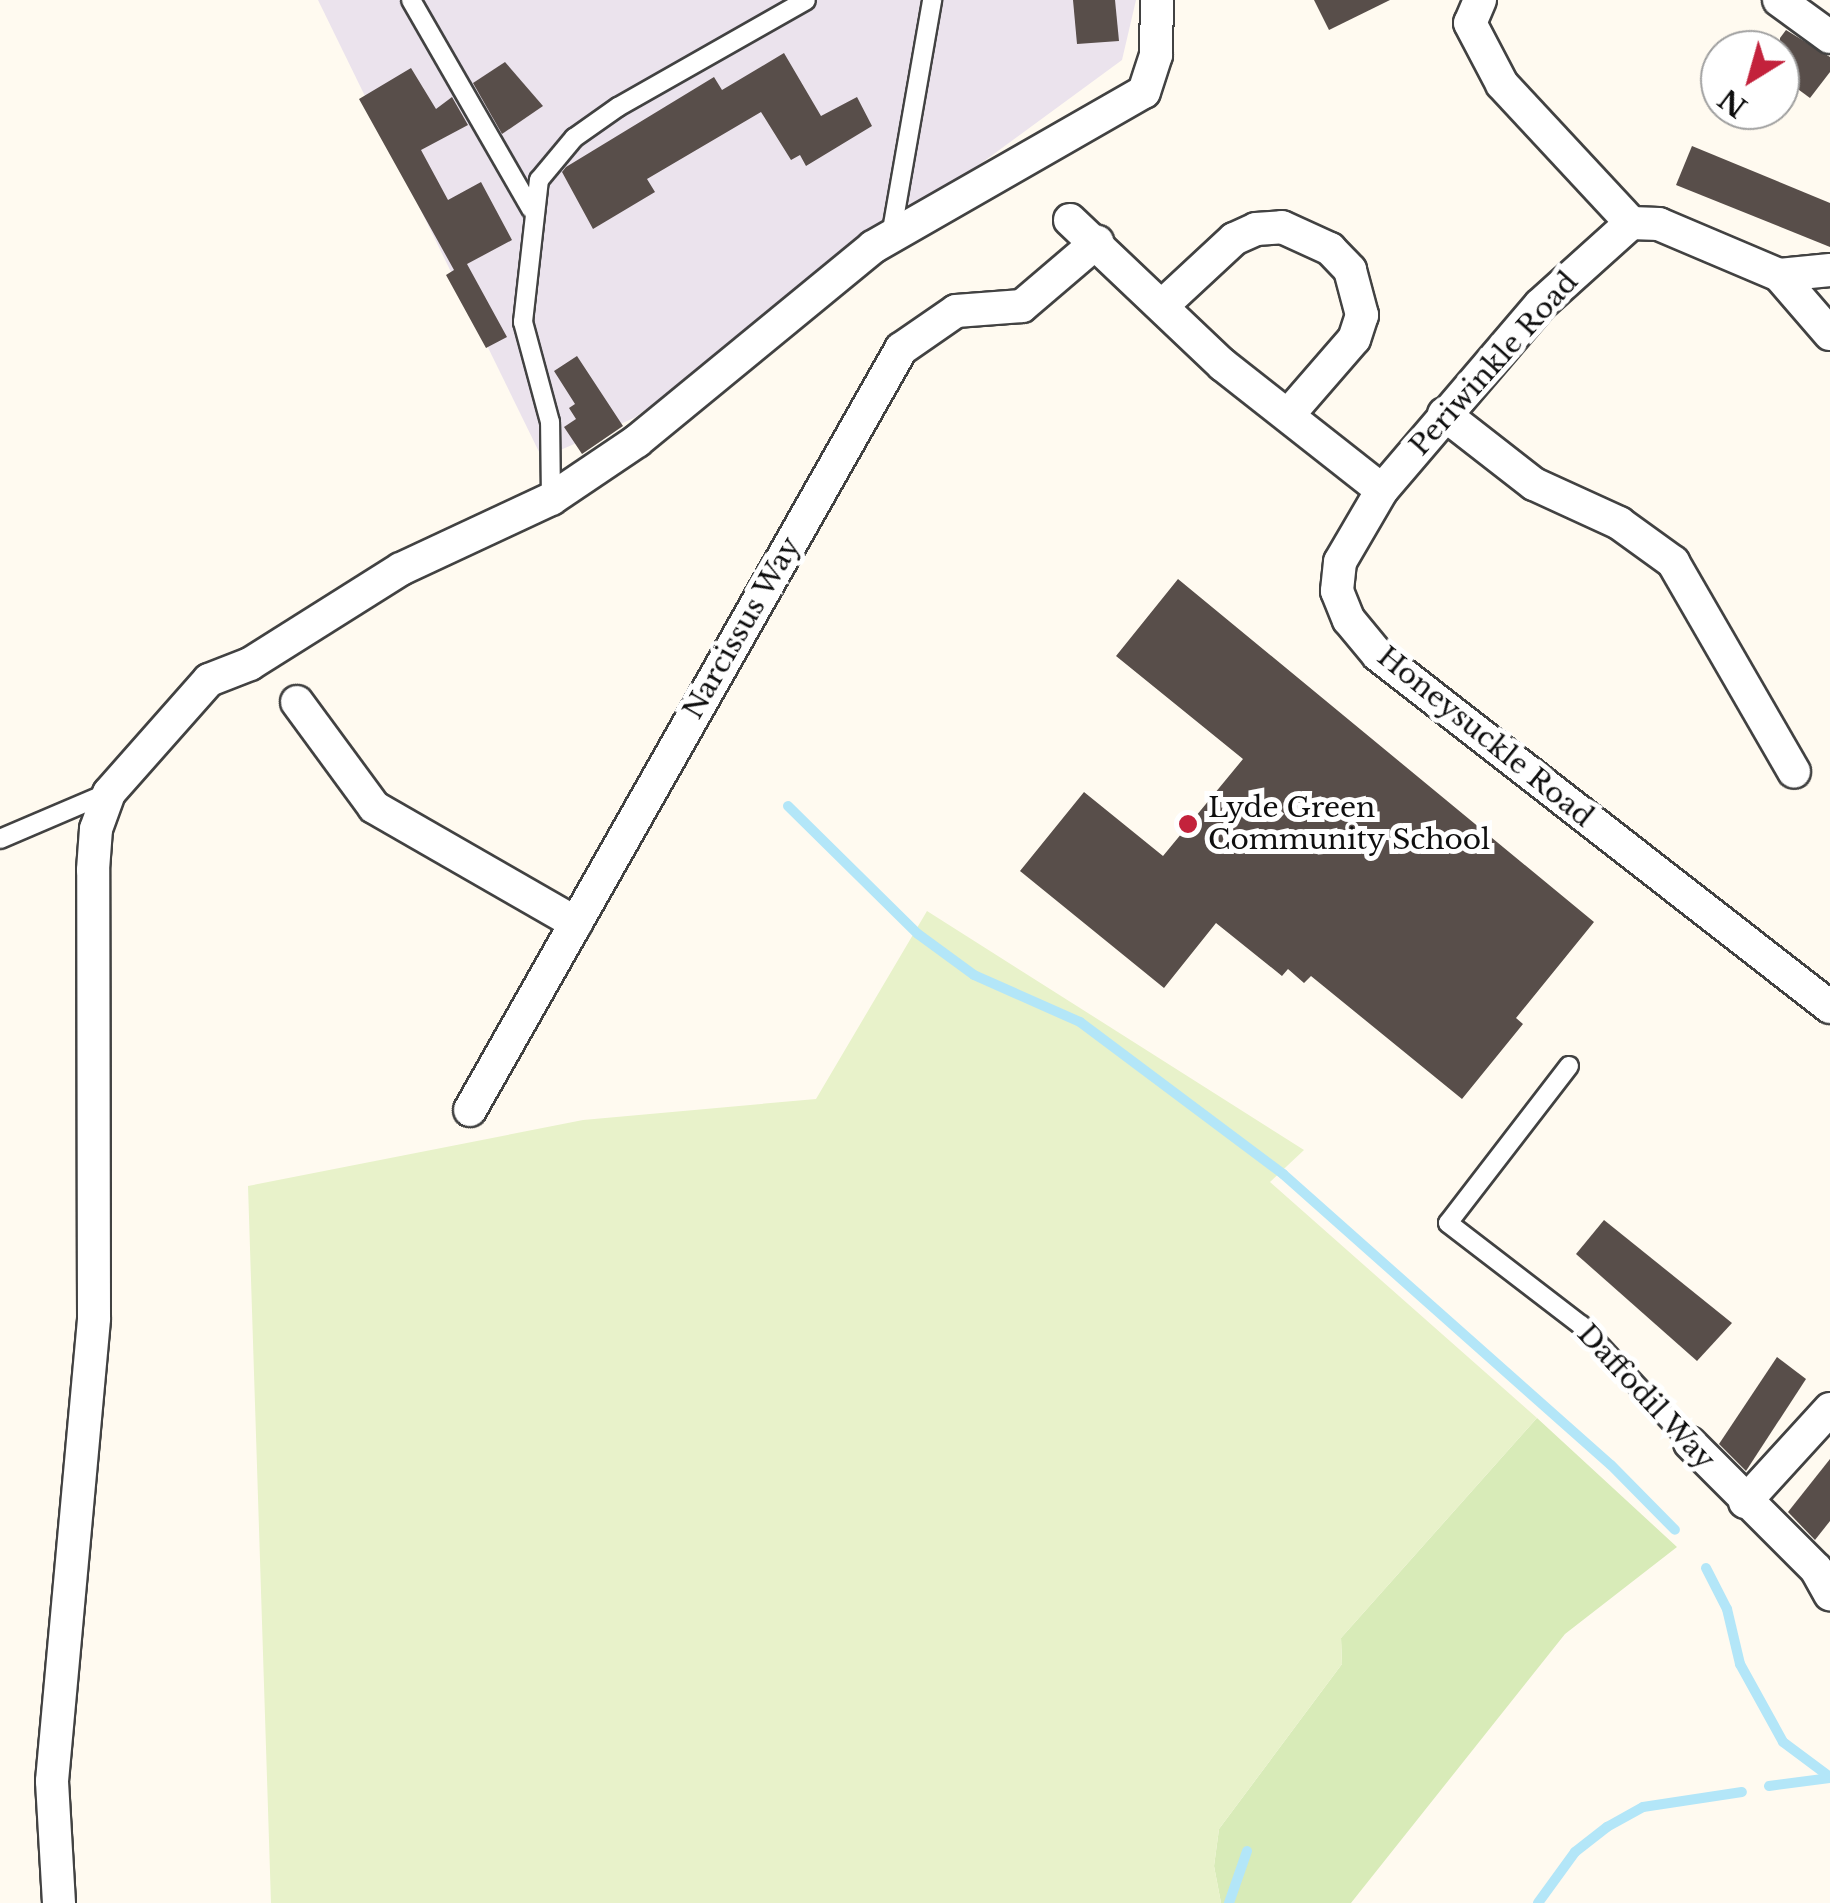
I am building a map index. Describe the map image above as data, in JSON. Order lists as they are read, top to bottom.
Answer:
{
  "streets": {
    "street": [
      "Periwinkle Road",
      "Narcissus Way",
      "Honeysuckle Road",
      "Daffodil Way"
    ]
  },
  "crossings": [
    ["Periwinkle Road", "Honeysuckle Road"]
  ],
  "places": ["Lyde Green Community School"],
  "north": "bottom left"
}
